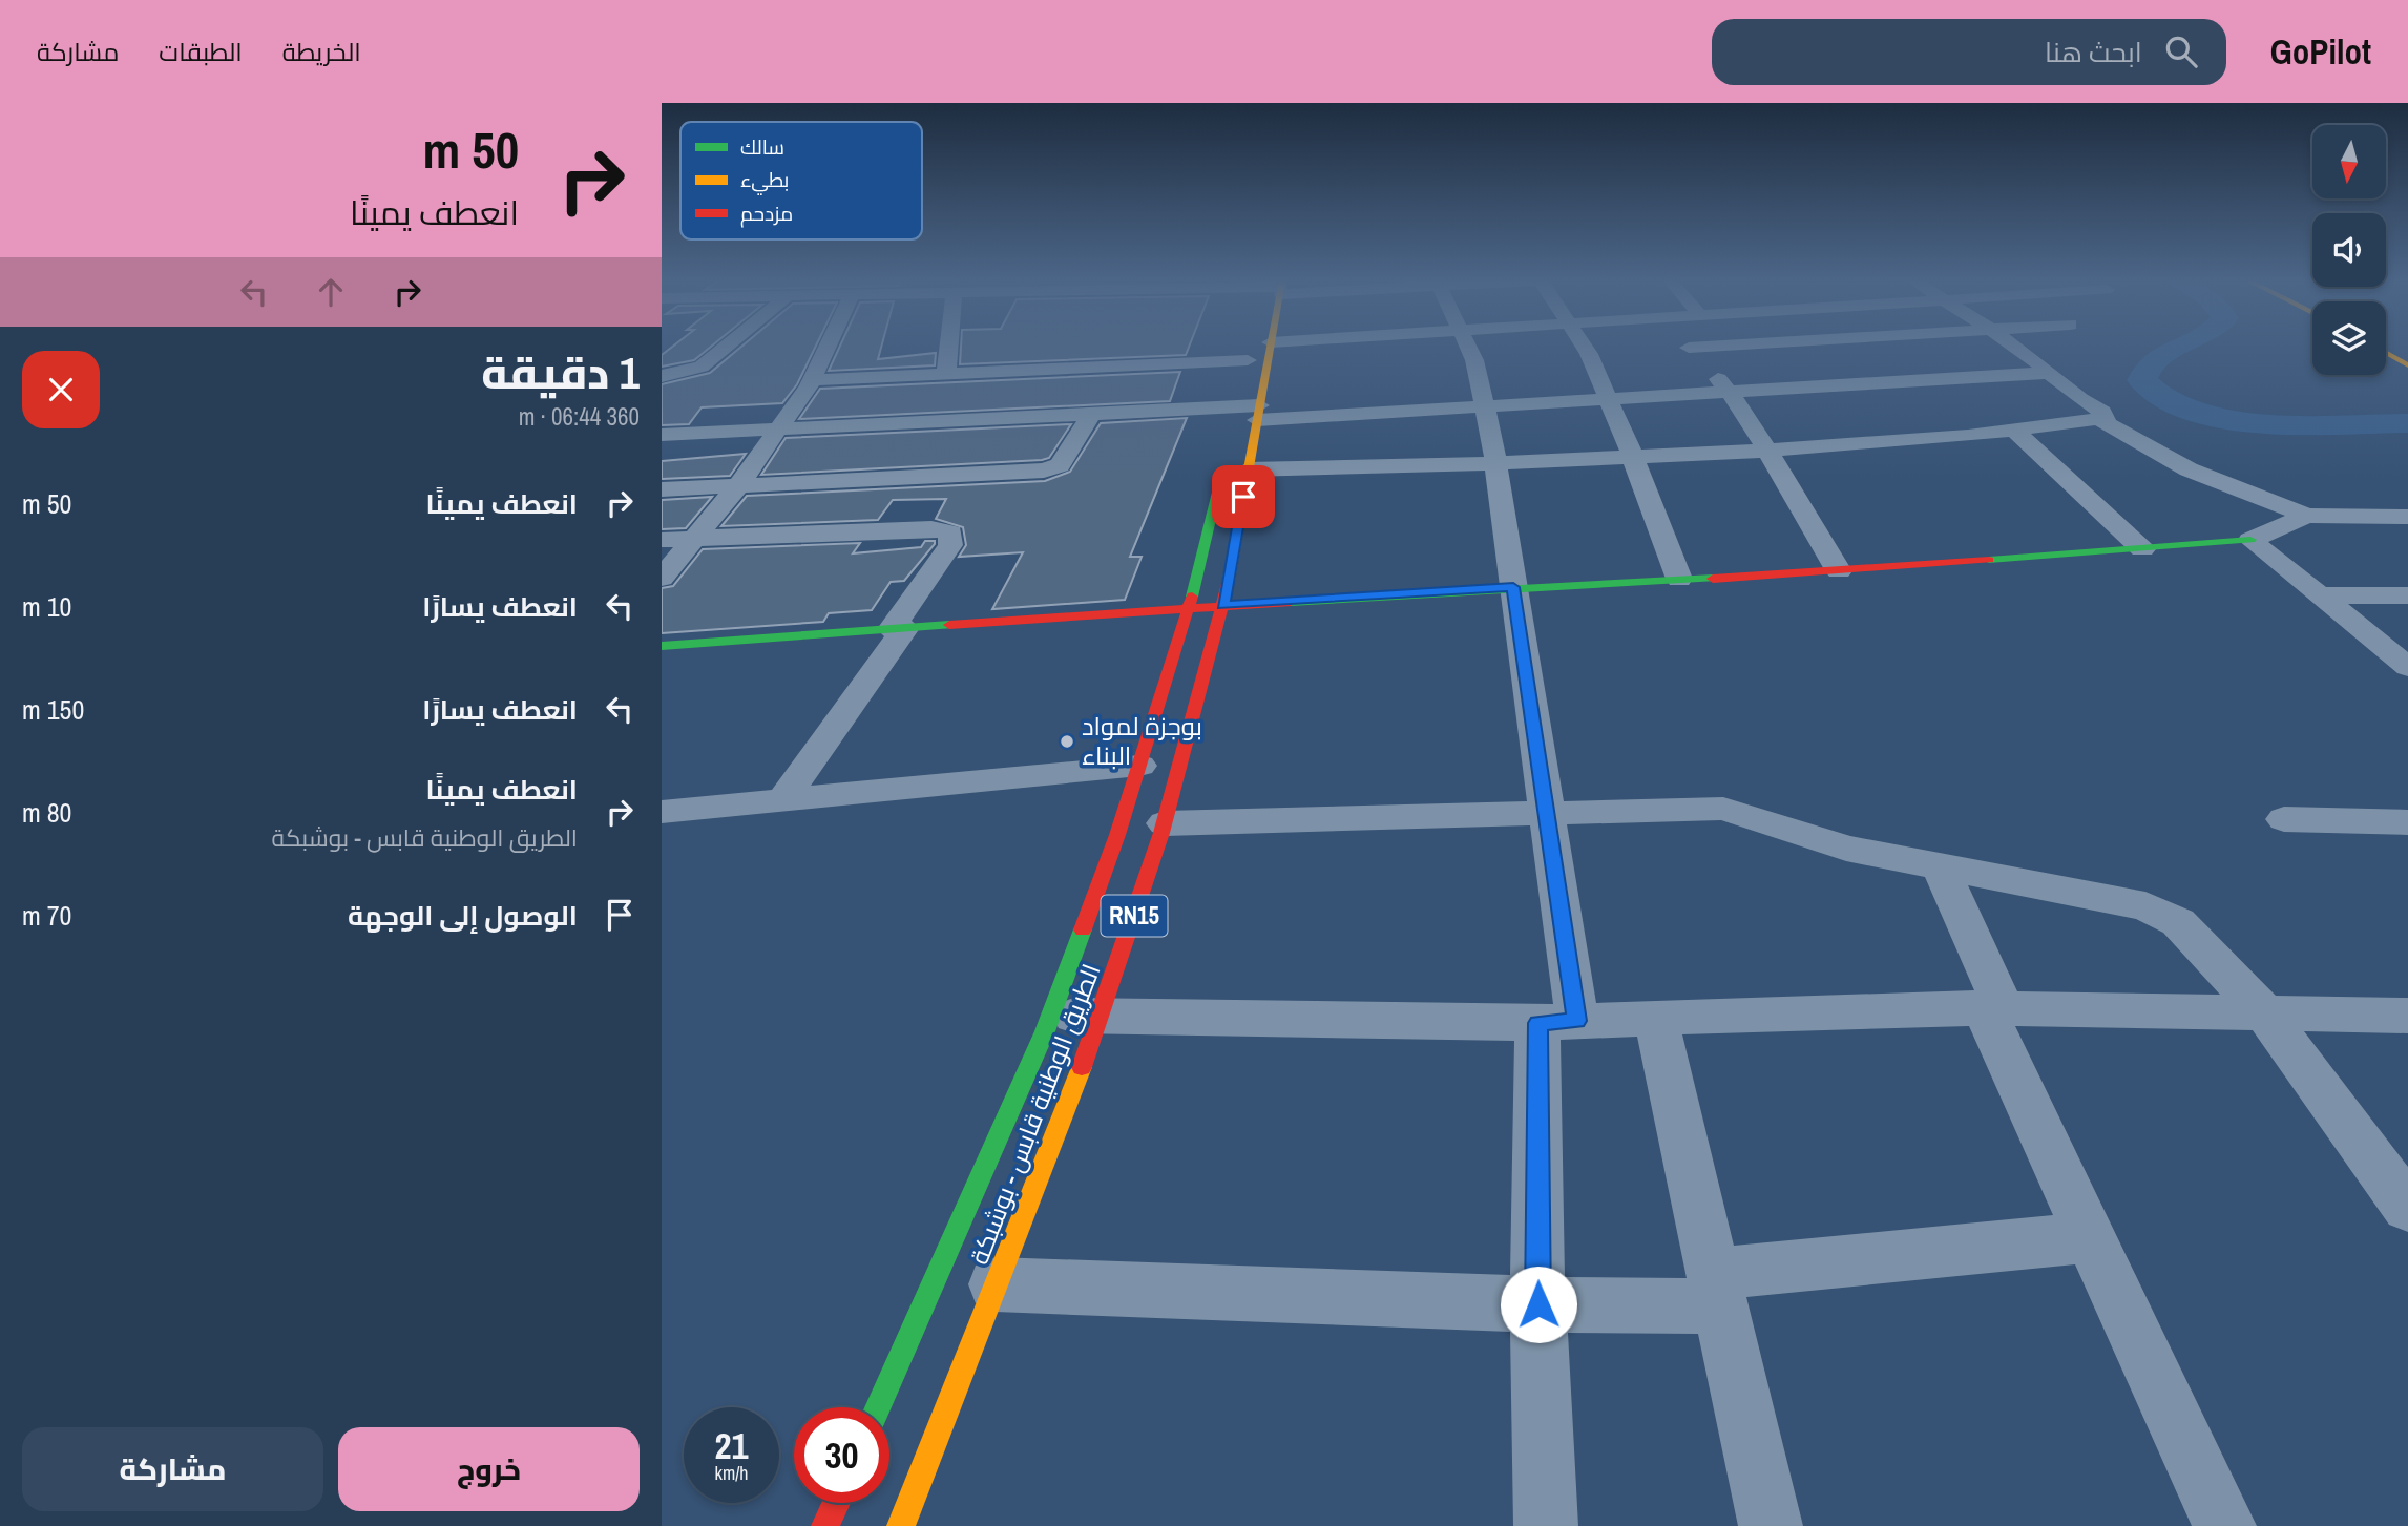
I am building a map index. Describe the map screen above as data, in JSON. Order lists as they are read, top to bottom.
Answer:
{
  "streets": {
    "main road": ["RN15", "الطريق الوطنية قابس - بوشبكة"]
  },
  "places": ["بوجزة لمواد البناء"],
  "legend": ["سالك", "بطيء", "مزدحم"],
  "north": "bottom",
  "page": {
    "header": "GoPilot",
    "search": "ابحث هنا",
    "nav": ["الخريطة", "الطبقات", "مشاركة"],
    "turn": ["50 m", "انعطف يمينًا"],
    "heading": ["1 دقيقة", "360 m · 06:44"],
    "list": [
      {
        "name": "انعطف يمينًا",
        "value": "50 m"
      },
      {
        "name": "انعطف يسارًا",
        "value": "10 m"
      },
      {
        "name": "انعطف يسارًا",
        "value": "150 m"
      },
      {
        "name": "انعطف يمينًا",
        "note": "الطريق الوطنية قابس - بوشبكة",
        "value": "80 m"
      },
      {
        "name": "الوصول إلى الوجهة",
        "value": "70 m"
      }
    ],
    "speed": "21 km/h",
    "limit": "30",
    "buttons": ["خروج", "مشاركة"]
  }
}
